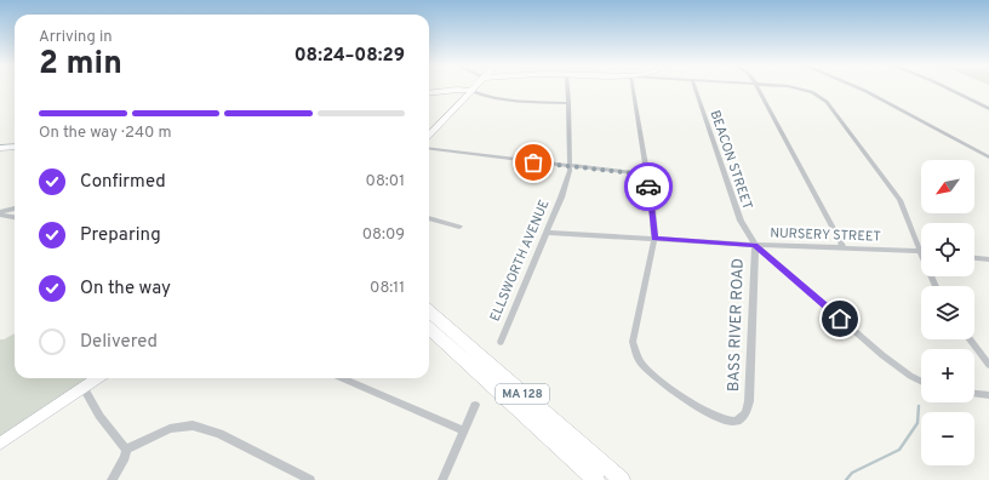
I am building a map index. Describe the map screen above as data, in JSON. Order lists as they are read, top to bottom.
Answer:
{
  "streets": {
    "highway": ["MA 128"],
    "street": [
      "BEACON STREET",
      "NURSERY STREET",
      "ELLSWORTH AVENUE",
      "BASS RIVER ROAD"
    ]
  },
  "crossings": [
    ["BEACON STREET", "NURSERY STREET"],
    ["BEACON STREET", "BASS RIVER ROAD"],
    ["NURSERY STREET", "ELLSWORTH AVENUE"],
    ["NURSERY STREET", "BASS RIVER ROAD"]
  ],
  "north": "bottom left",
  "page": {
    "heading": ["2 min", "Arriving in", "08:24–08:29"],
    "bar": "On the way · 240 m",
    "list": [
      ["Confirmed", "08:01"],
      ["Preparing", "08:09"],
      ["On the way", "08:11"],
      "Delivered"
    ],
    "map_buttons": ["+", "−"]
  }
}
